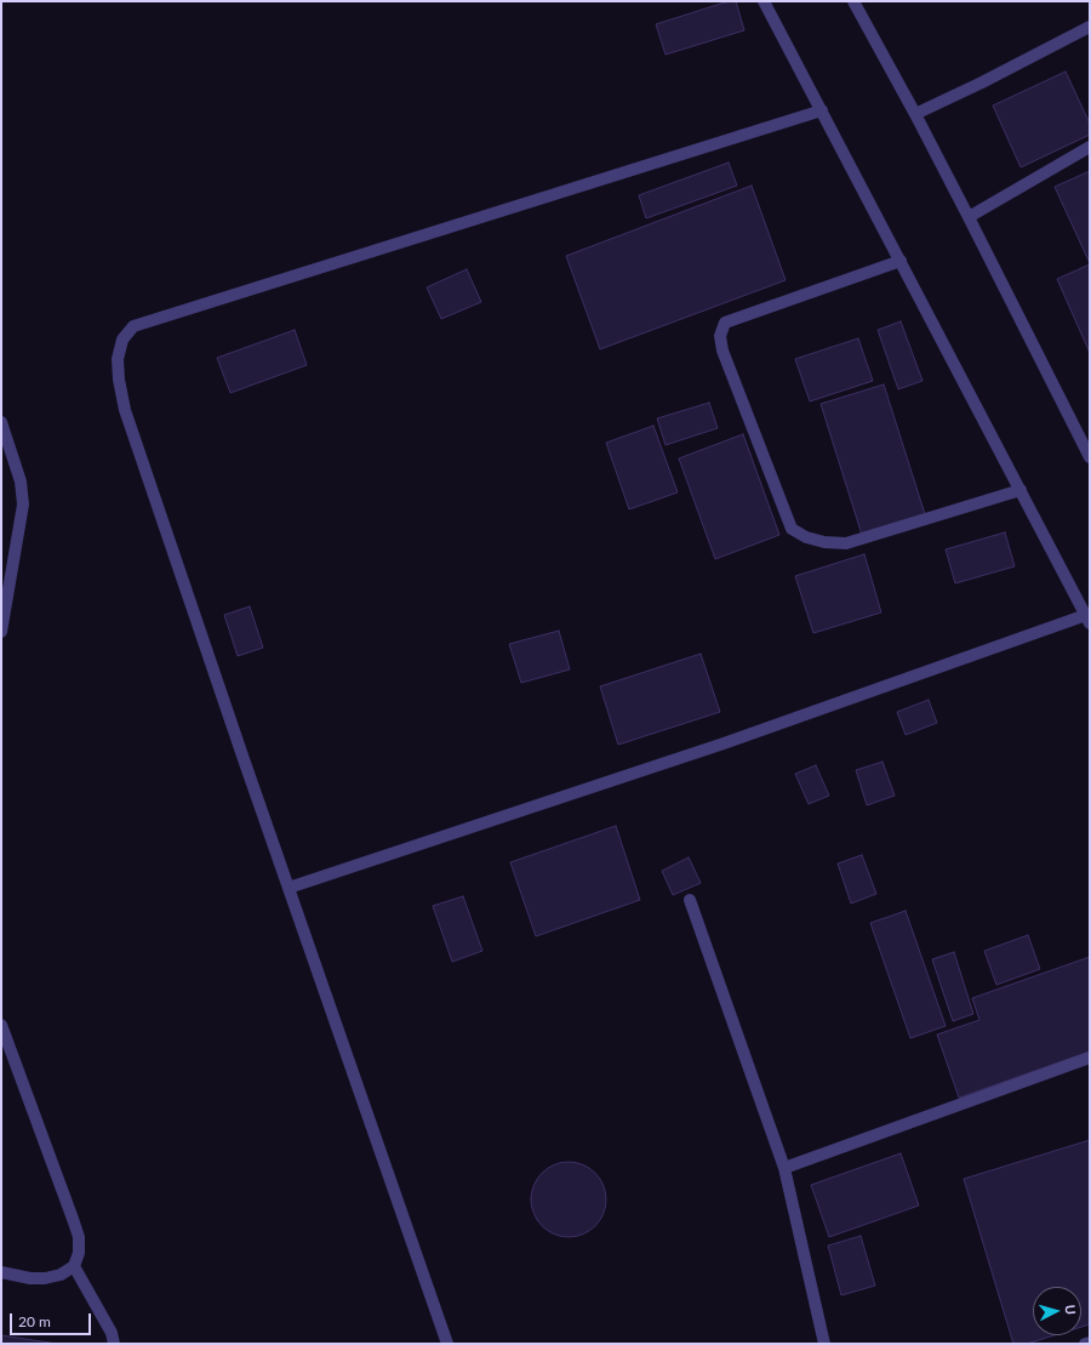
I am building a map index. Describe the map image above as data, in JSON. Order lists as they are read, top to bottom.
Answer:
{
  "scale_bar": "20 m",
  "north": "right"
}
